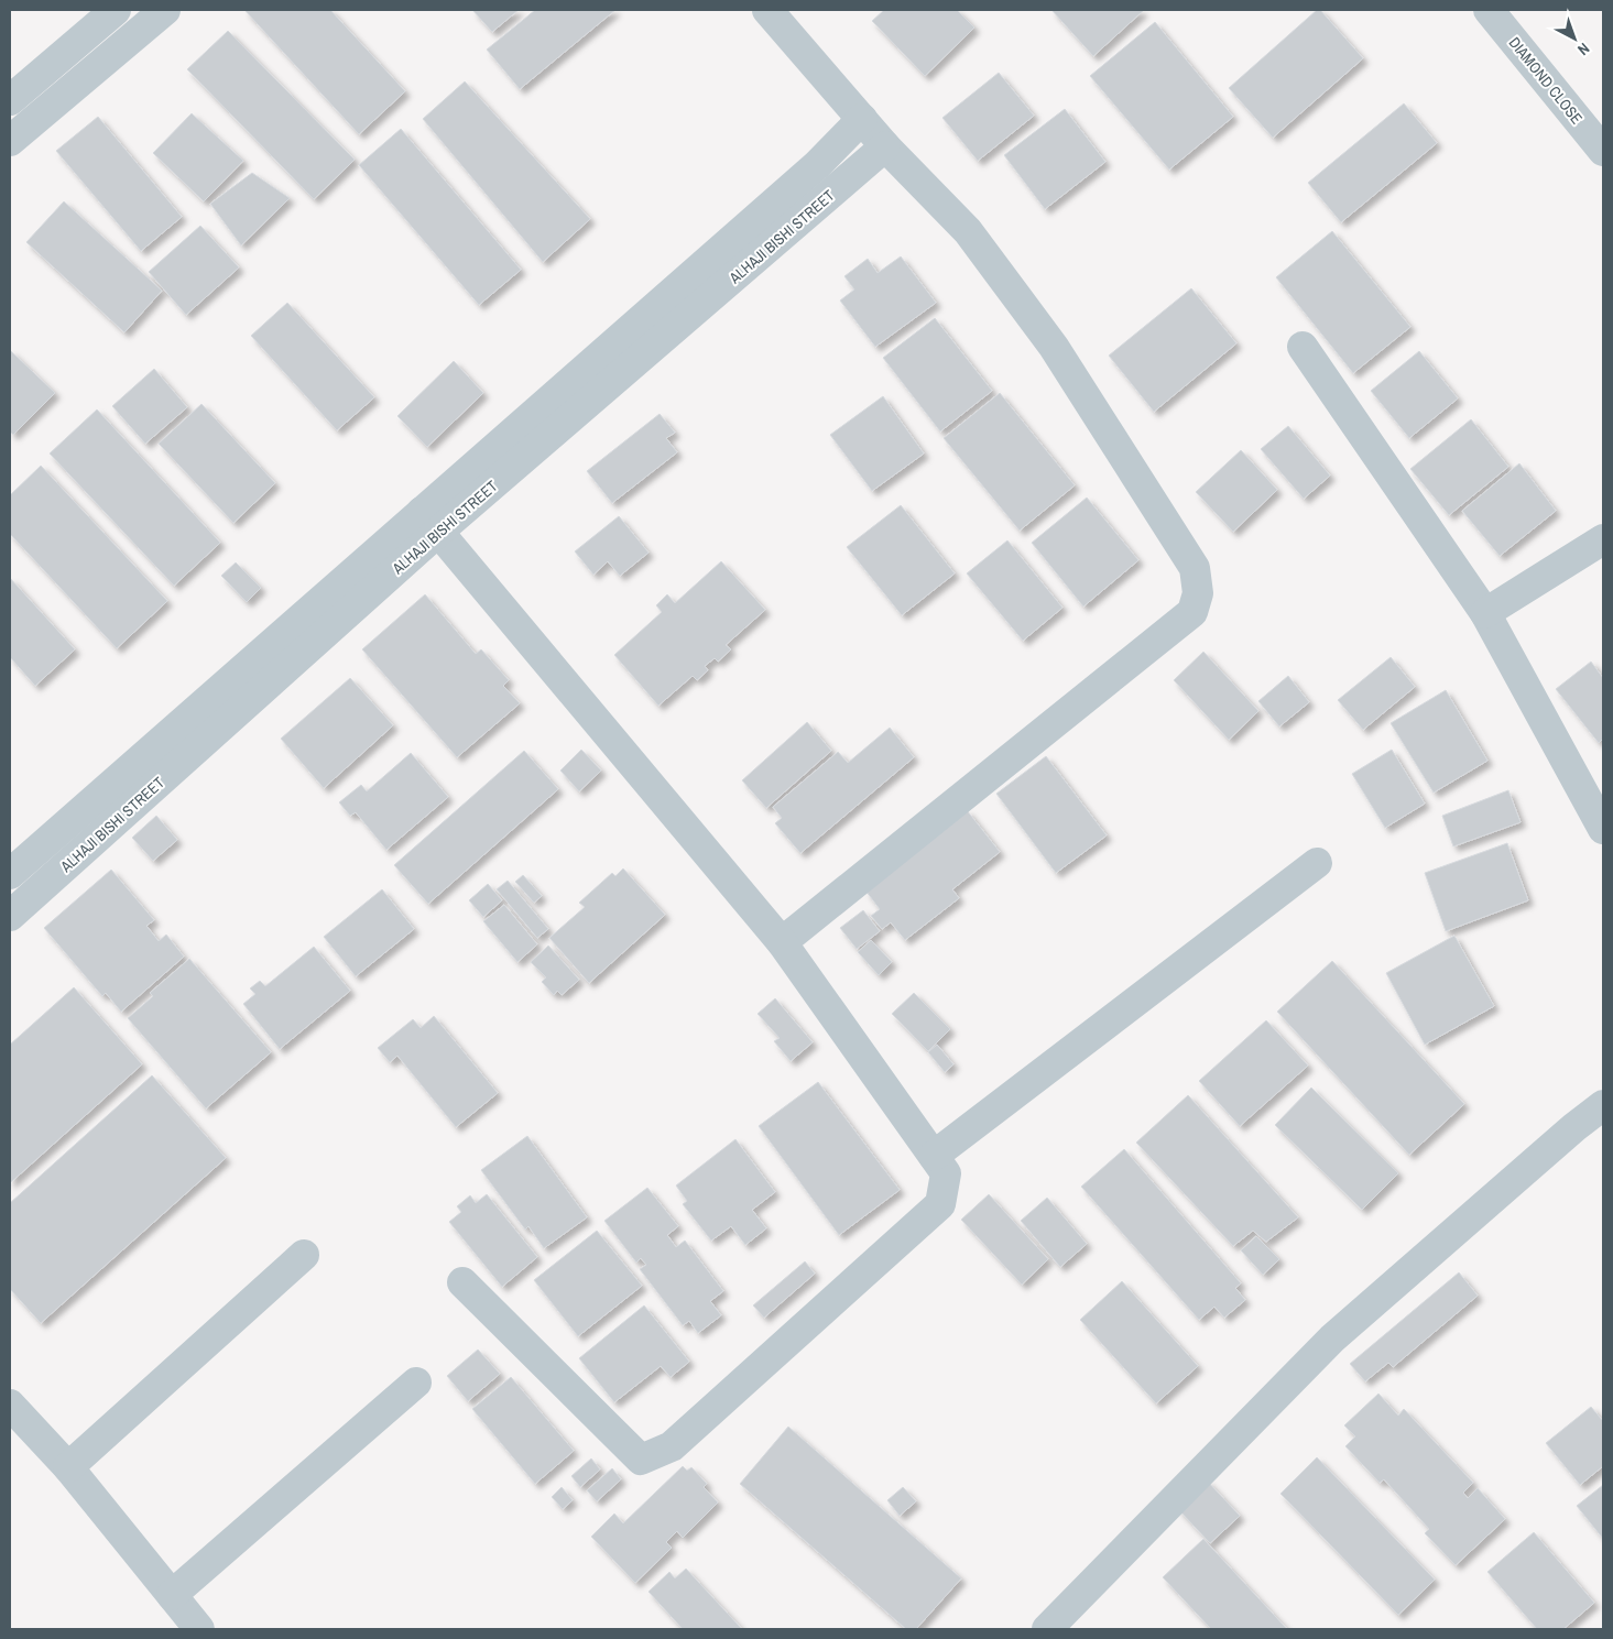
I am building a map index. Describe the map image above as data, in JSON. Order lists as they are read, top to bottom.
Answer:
{
  "streets": {
    "street": ["DIAMOND CLOSE", "ALHAJI BISHI STREET"]
  },
  "north": "bottom right"
}
